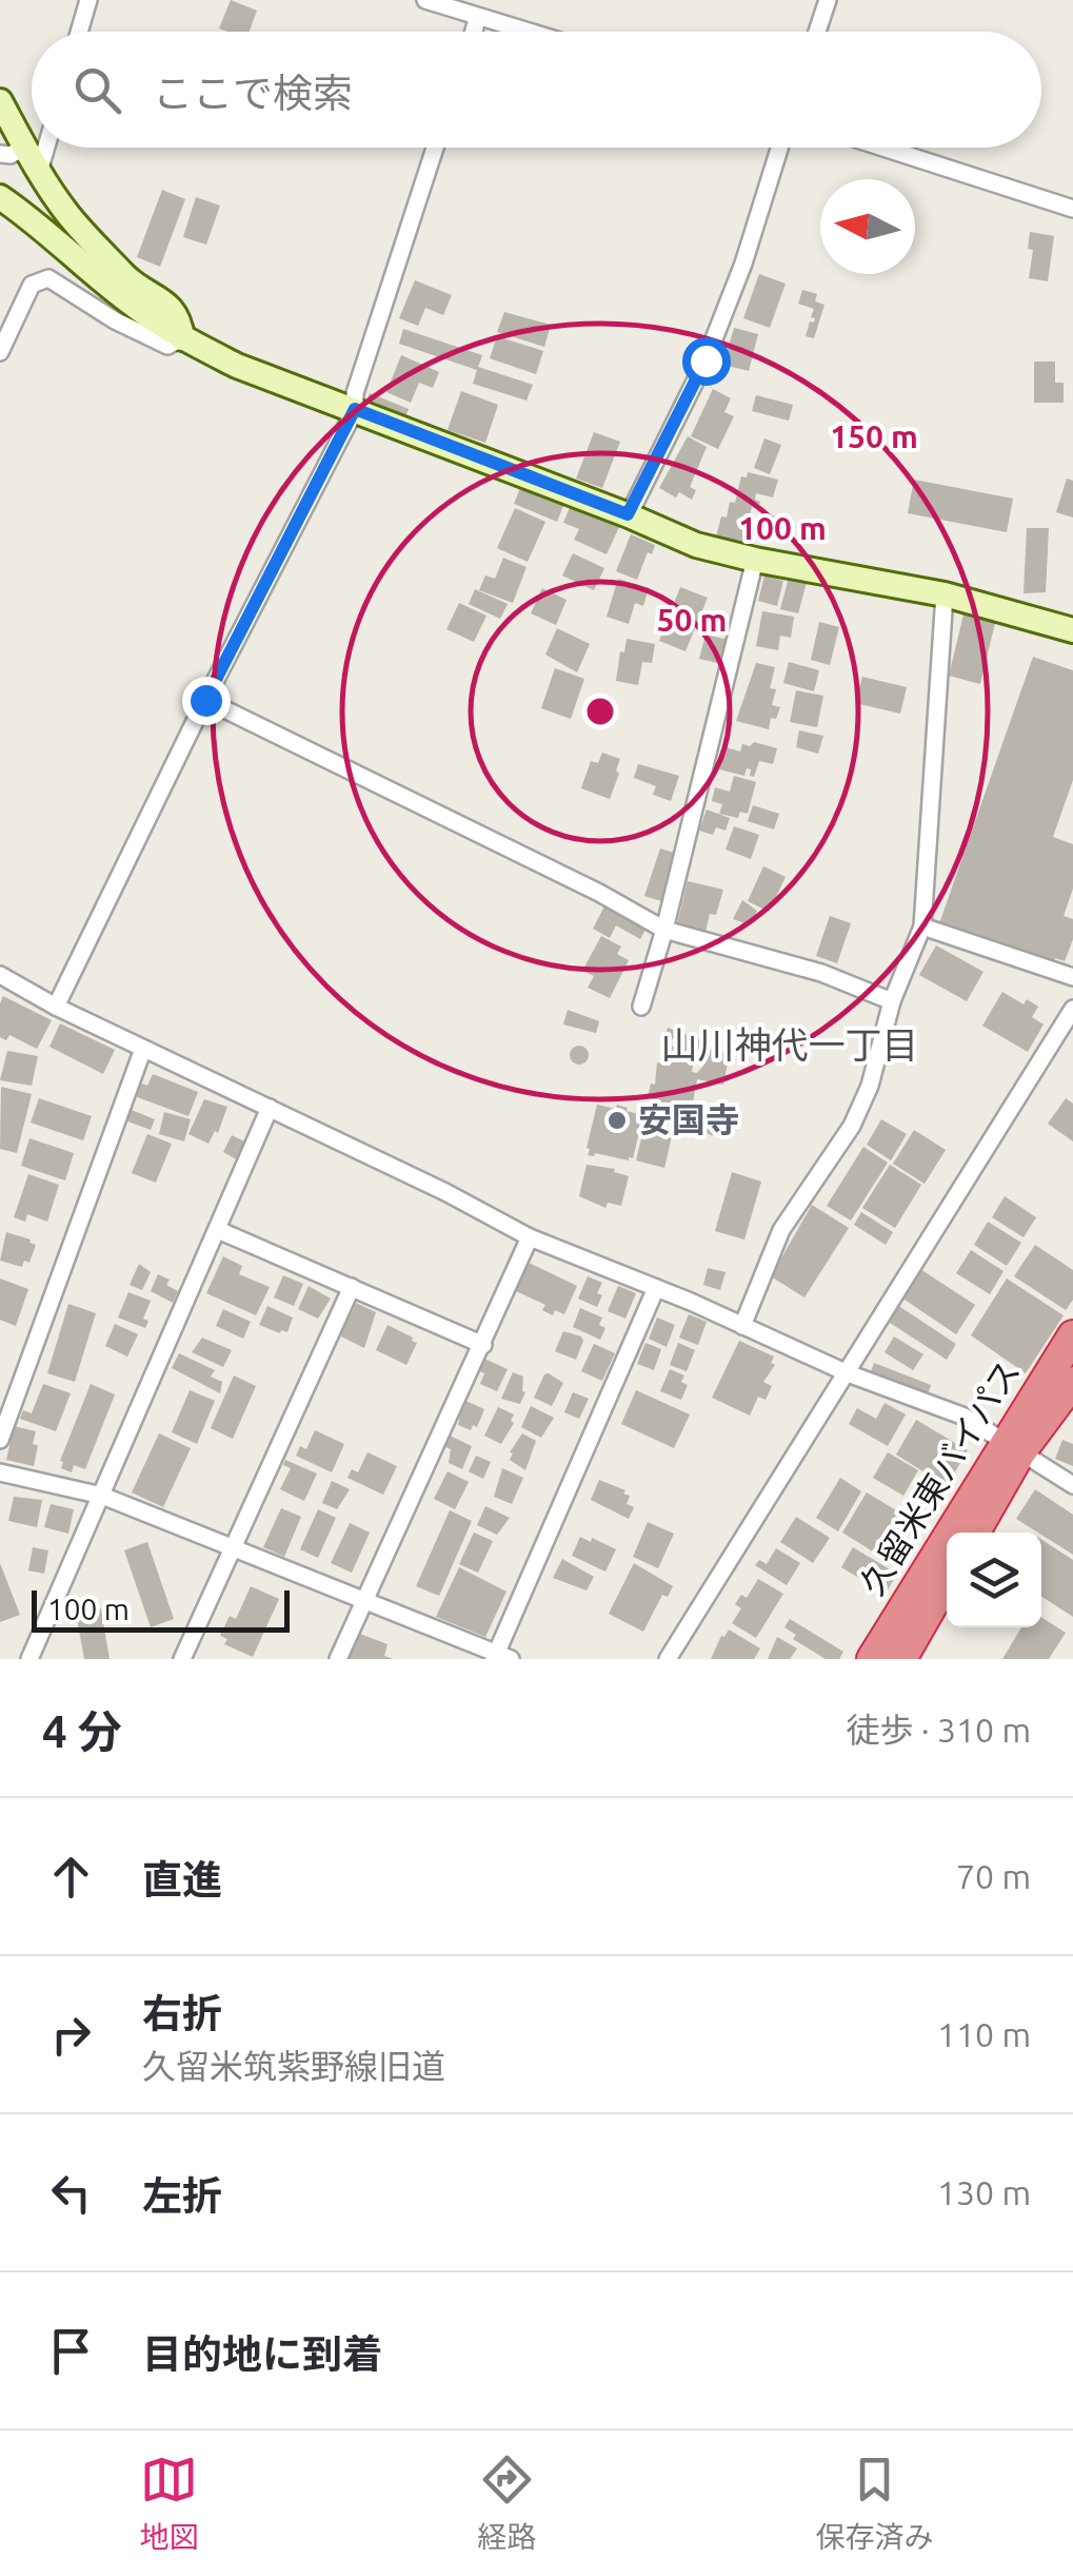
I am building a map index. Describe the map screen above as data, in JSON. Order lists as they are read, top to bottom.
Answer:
{
  "streets": {
    "highway": ["久留米東バイパス"]
  },
  "districts": ["山川神代一丁目"],
  "places": ["安国寺"],
  "scale_bar": "100 m",
  "north": "left",
  "page": {
    "search": "ここで検索",
    "scale": "100 m",
    "heading": ["4 分", "徒歩 · 310 m"],
    "list": [
      ["直進", "70 m"],
      ["右折", "久留米筑紫野線旧道", "110 m"],
      ["左折", "130 m"],
      "目的地に到着"
    ],
    "nav": ["地図", "経路", "保存済み"]
  },
  "rings": ["150 m", "100 m", "50 m"]
}
